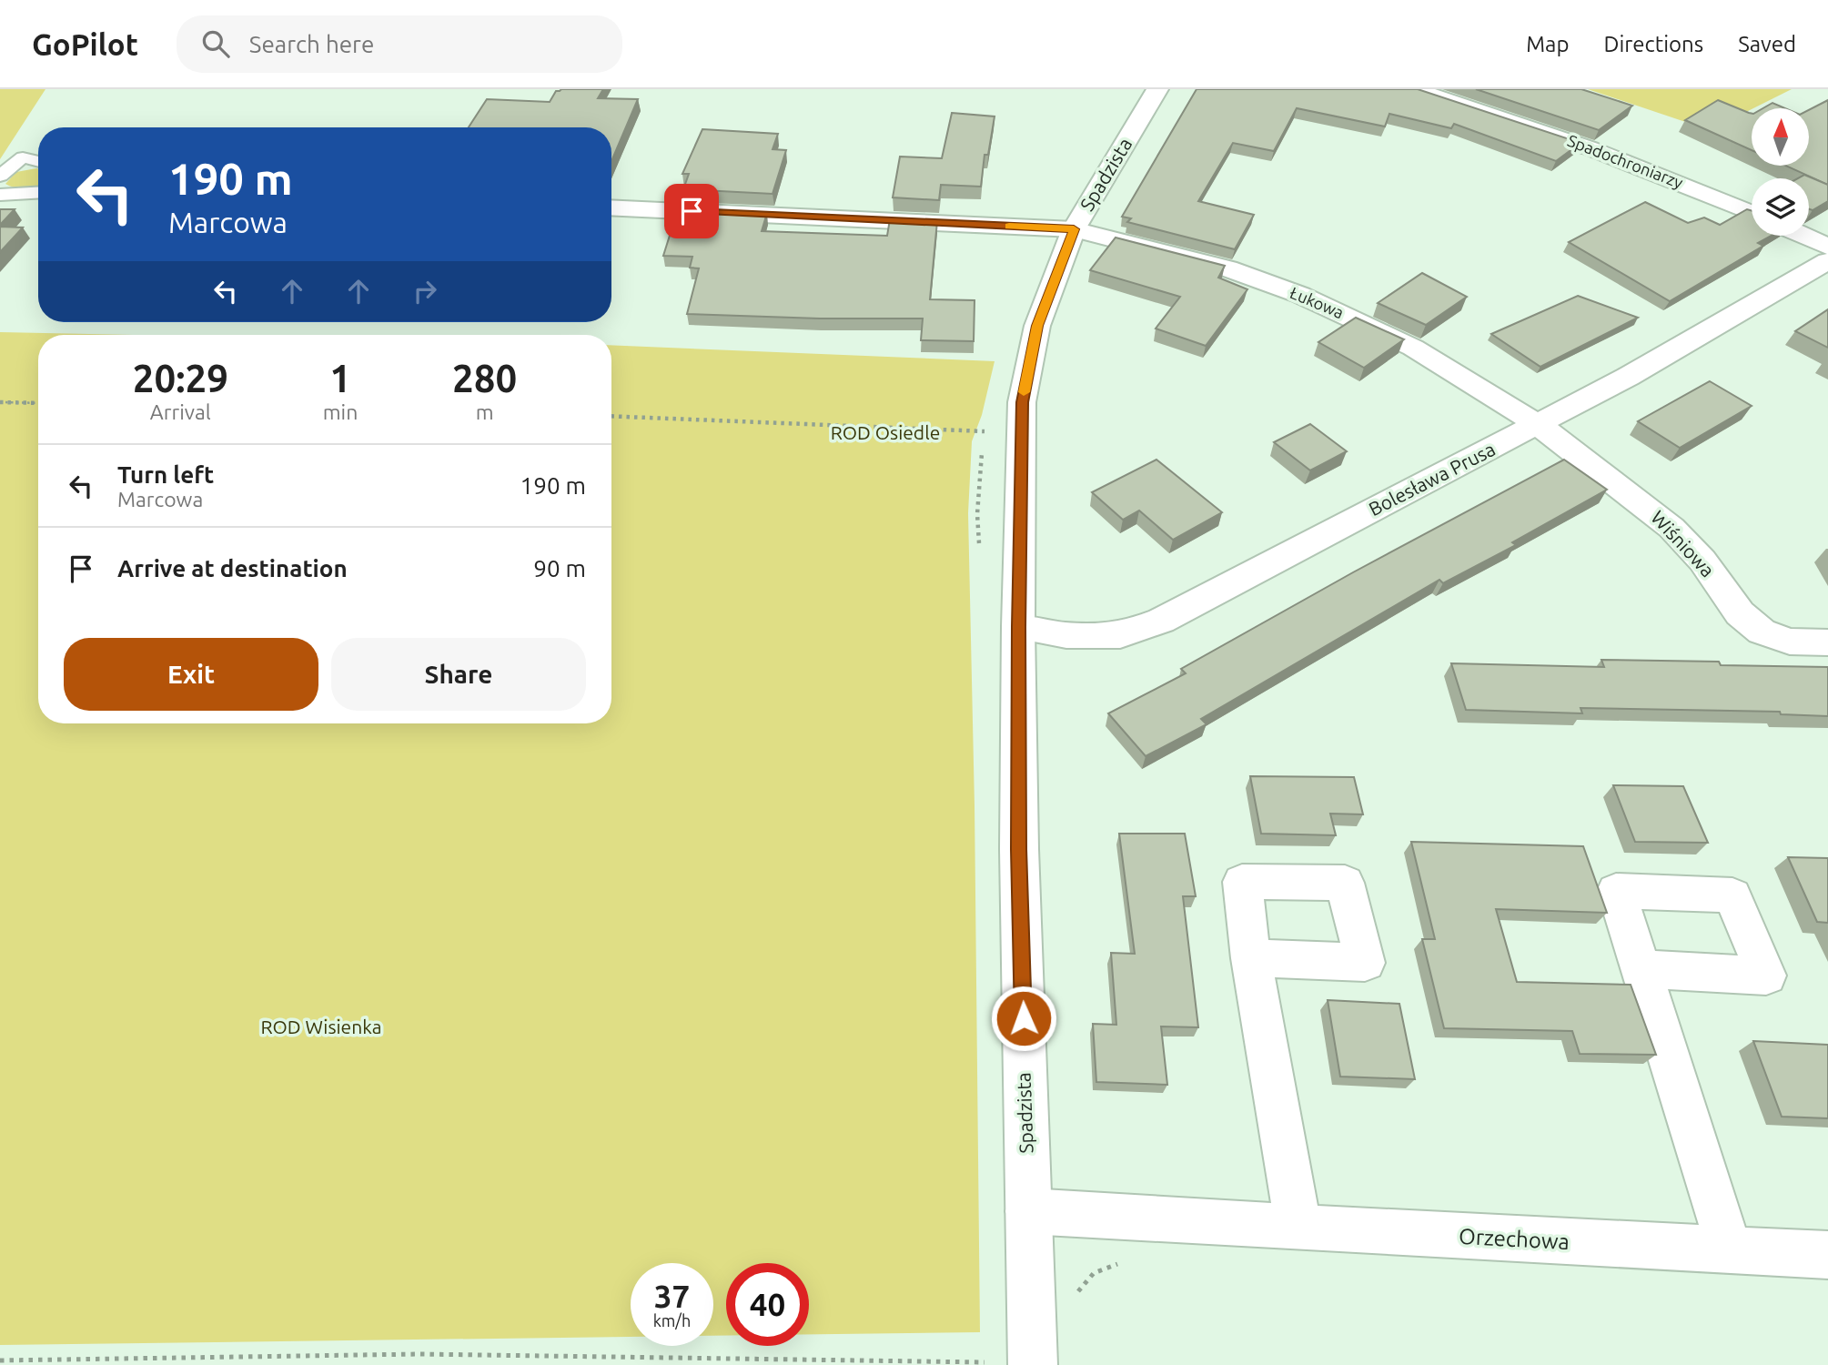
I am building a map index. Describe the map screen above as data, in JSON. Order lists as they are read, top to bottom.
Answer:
{
  "streets": {
    "street": [
      "Spadochroniarzy",
      "Spadzista",
      "Łukowa",
      "Bolesława Prusa",
      "Wiśniowa",
      "Orzechowa"
    ]
  },
  "crossings": [
    ["Spadzista", "Łukowa"],
    ["Spadzista", "Bolesława Prusa"],
    ["Spadzista", "Orzechowa"],
    ["Łukowa", "Bolesława Prusa"],
    ["Łukowa", "Wiśniowa"],
    ["Bolesława Prusa", "Wiśniowa"]
  ],
  "parks": ["ROD Osiedle", "ROD Wisienka"],
  "north": "top",
  "page": {
    "header": "GoPilot",
    "search": "Search here",
    "nav": ["Map", "Directions", "Saved"],
    "turn": ["190 m", "Marcowa"],
    "eta": [
      "20:29",
      "Arrival",
      "1",
      "min",
      "280",
      "m"
    ],
    "list": [
      {
        "name": "Turn left",
        "note": "Marcowa",
        "value": "190 m"
      },
      {
        "name": "Arrive at destination",
        "value": "90 m"
      }
    ],
    "buttons": ["Exit", "Share"],
    "speed": "37 km/h",
    "limit": "40"
  }
}
